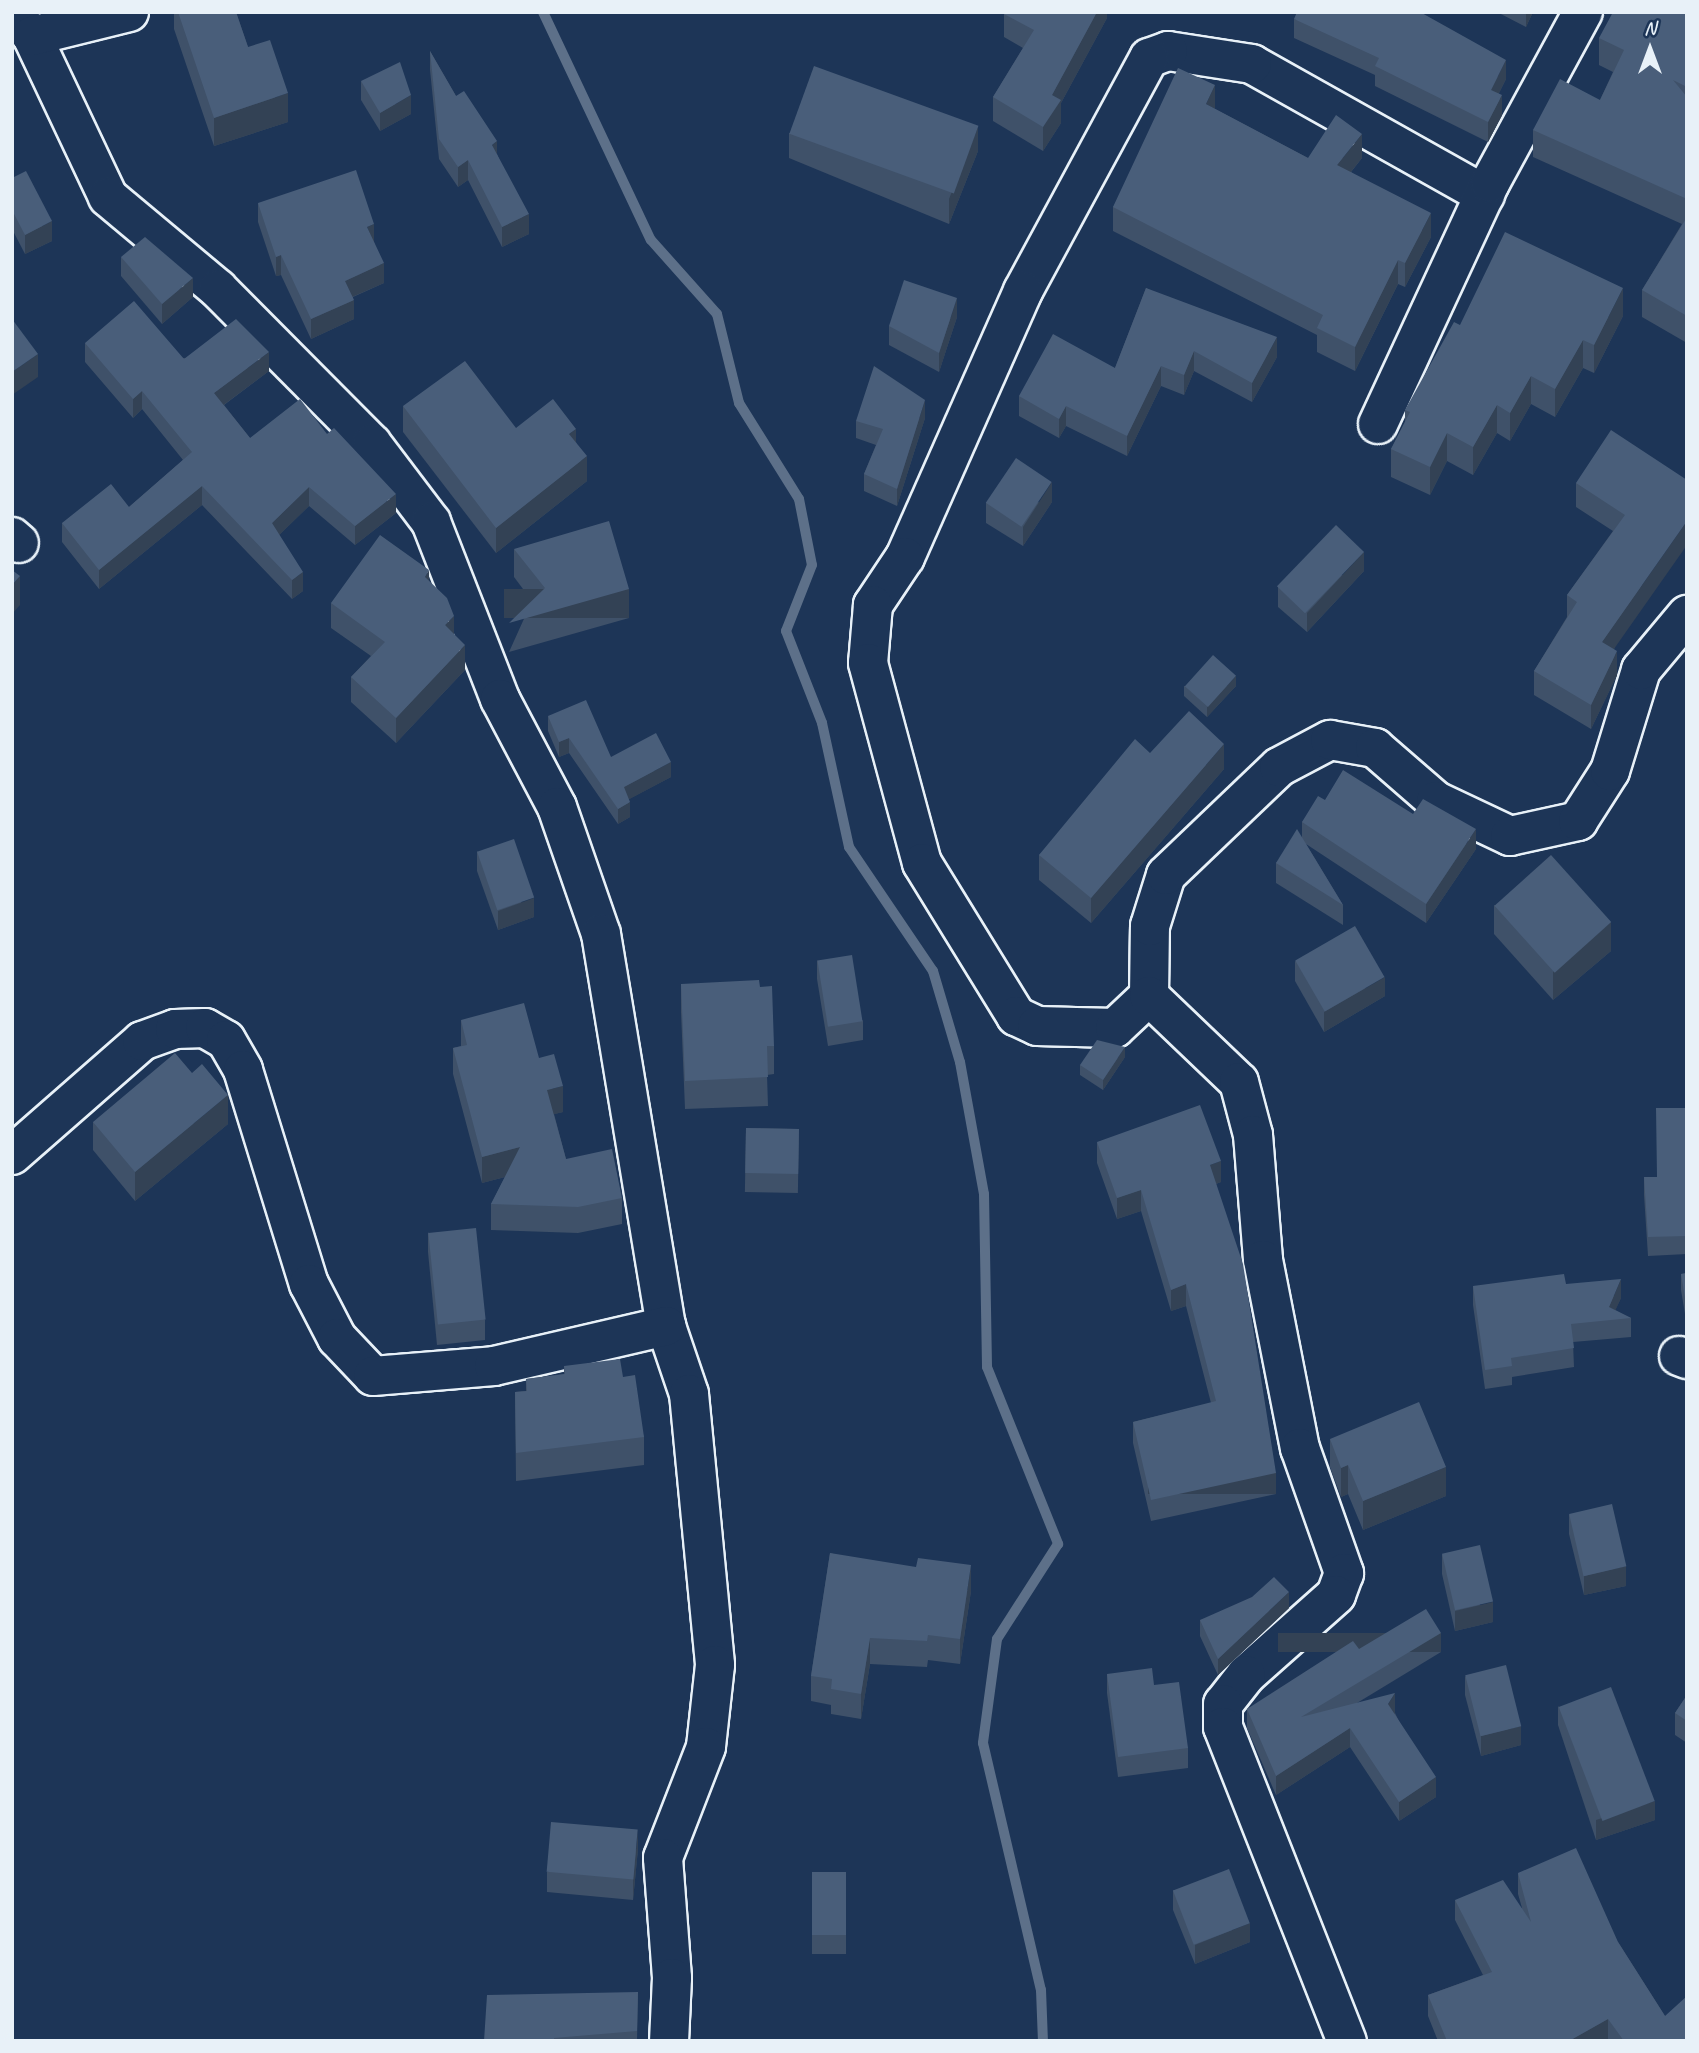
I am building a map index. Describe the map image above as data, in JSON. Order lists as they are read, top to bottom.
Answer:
{
  "north": "top"
}
